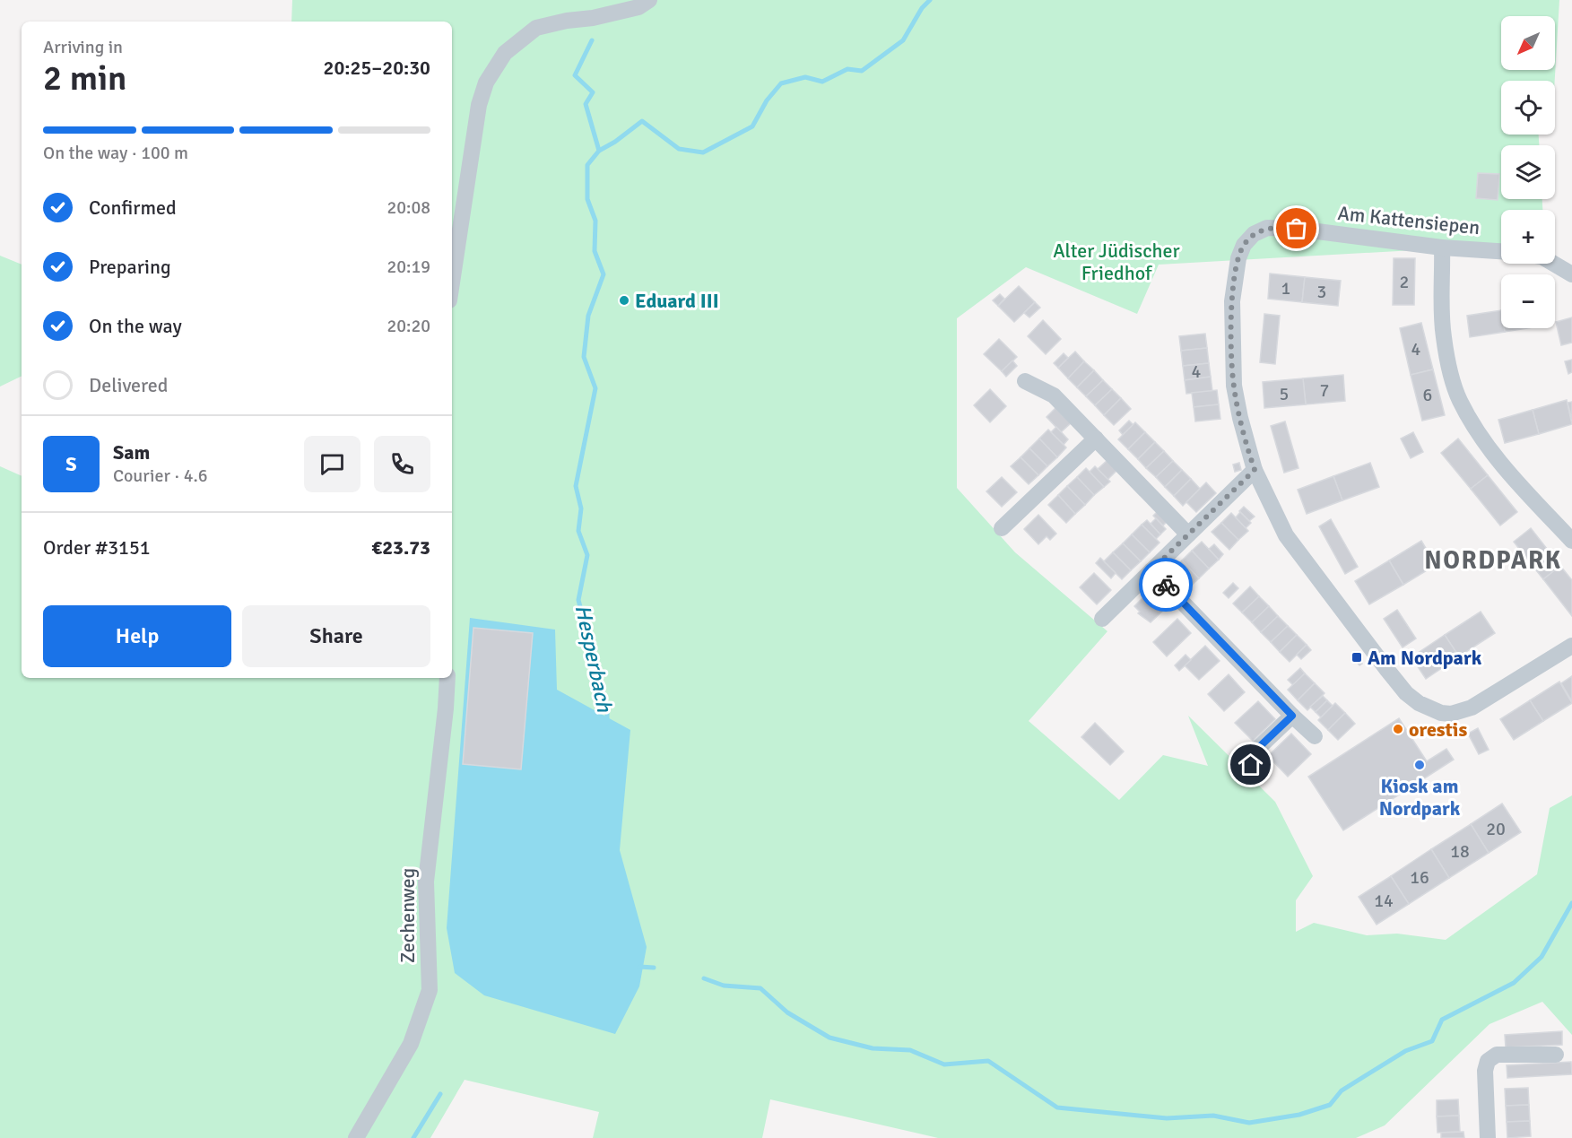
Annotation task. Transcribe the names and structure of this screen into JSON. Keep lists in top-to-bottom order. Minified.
{"streets":{"street":["Am Kattensiepen","Zechenweg"]},"districts":["NORDPARK"],"water":["Hesperbach"],"parks":["Alter Jüdischer Friedhof"],"places":{"other":["Eduard III","orestis","Kiosk am Nordpark"],"transit":["Am Nordpark"]},"house_numbers":["2","1","3","4","4","7","5","6","20","18","16","14"],"north":"bottom left","page":{"map_buttons":["+","−"],"heading":["2 min","Arriving in","20:25–20:30"],"panel":["Sam","Courier · 4.6","Order #3151","€23.73"],"bar":"On the way · 100 m","list":[["Confirmed","20:08"],["Preparing","20:19"],["On the way","20:20"],"Delivered"],"round":"S","buttons":["Help","Share"]}}
